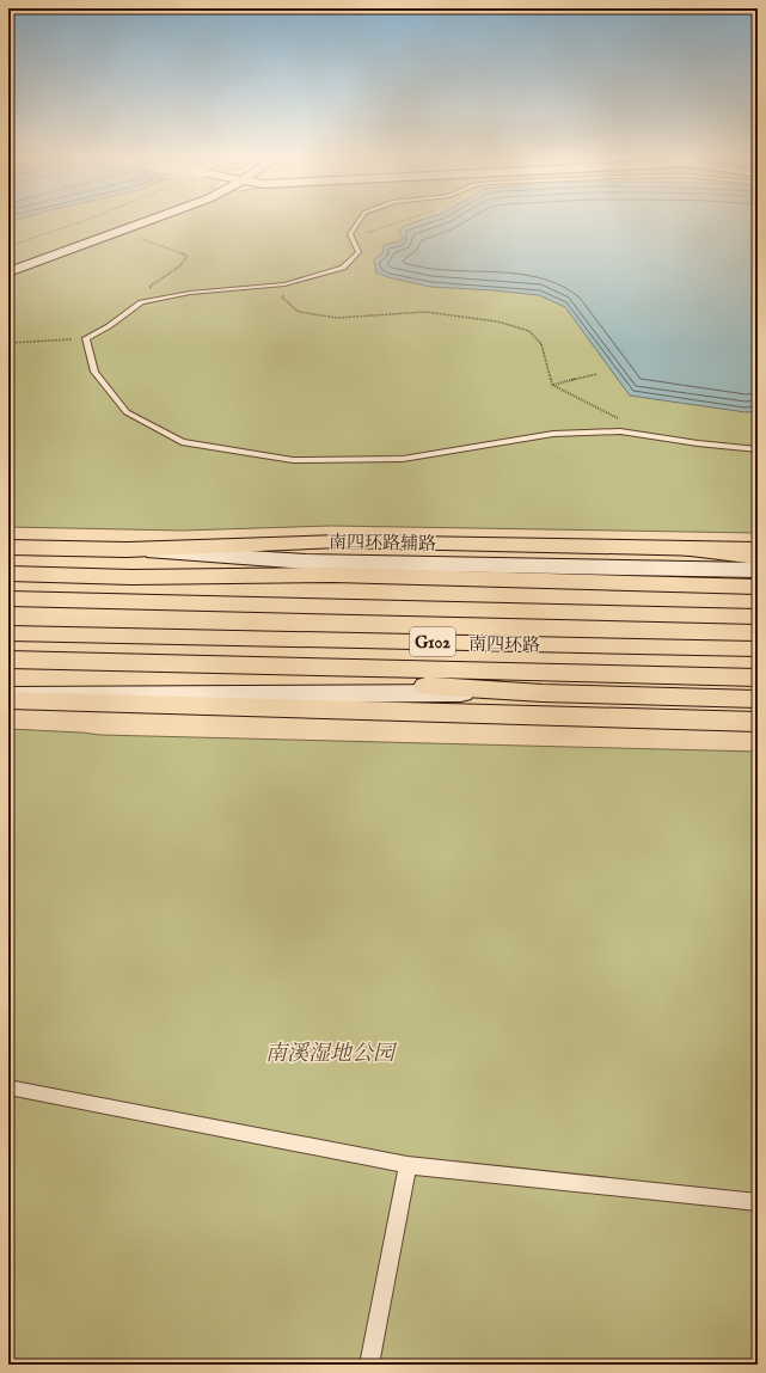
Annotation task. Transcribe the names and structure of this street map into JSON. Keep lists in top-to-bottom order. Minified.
{"streets":{"main road":["南四环路辅路","G102","南四环路"]},"crossings":[["G102","南四环路"]],"parks":["南溪湿地公园"]}
